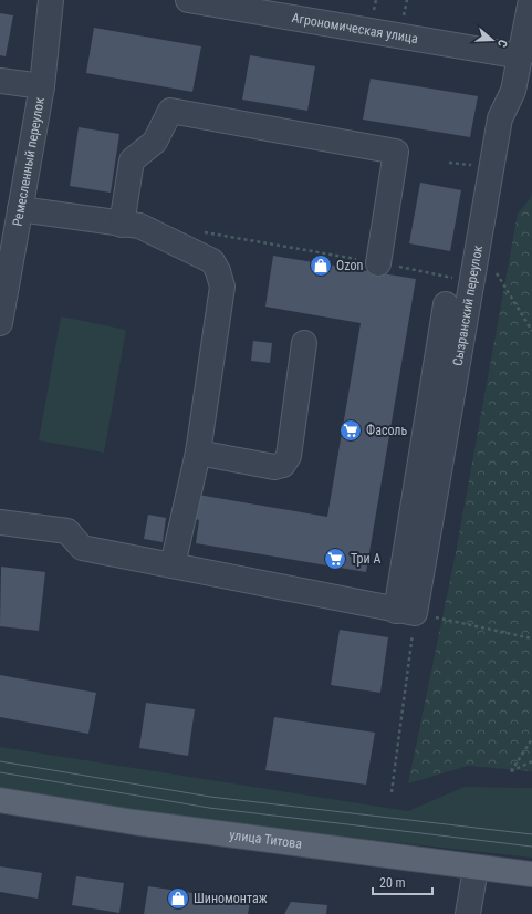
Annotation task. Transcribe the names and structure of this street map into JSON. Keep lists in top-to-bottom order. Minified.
{"streets":{"main road":["улица Титова"],"street":["Агрономическая улица","Ремесленный переулок","Сызранский переулок"]},"crossings":[["Агрономическая улица","Сызранский переулок"]],"places":{"shop":["Ozon","Шиномонтаж"],"supermarket":["Фасоль","Три А"]},"scale_bar":"20 m","north":"right"}
